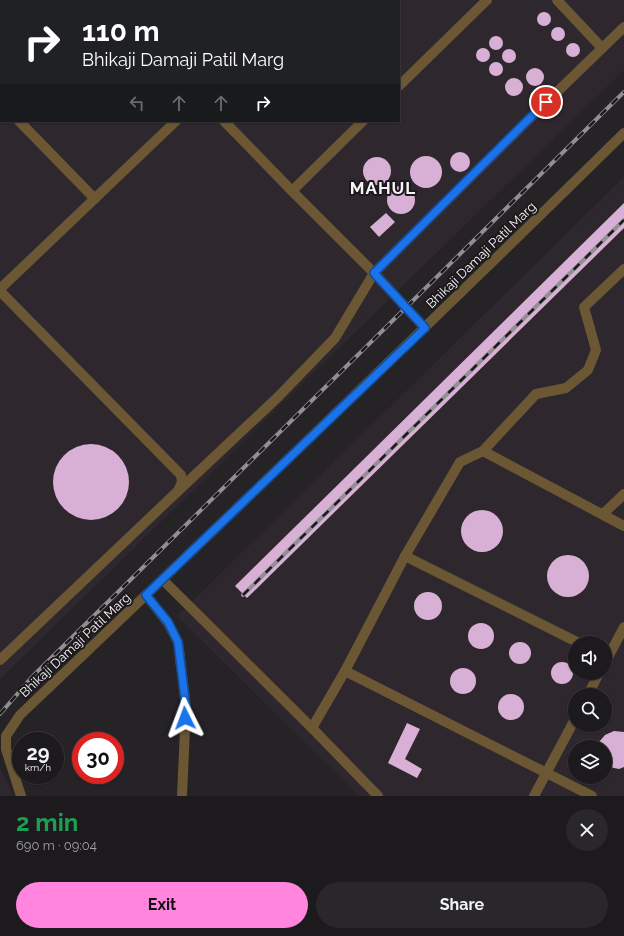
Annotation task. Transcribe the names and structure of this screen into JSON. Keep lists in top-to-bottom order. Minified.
{"streets":{"street":["Bhikaji Damaji Patil Marg"]},"districts":["MAHUL"],"page":{"turn":["110 m","Bhikaji Damaji Patil Marg"],"speed":"29 km/h","limit":"30","heading":["2 min","690 m · 09:04"],"buttons":["Exit","Share"]}}
